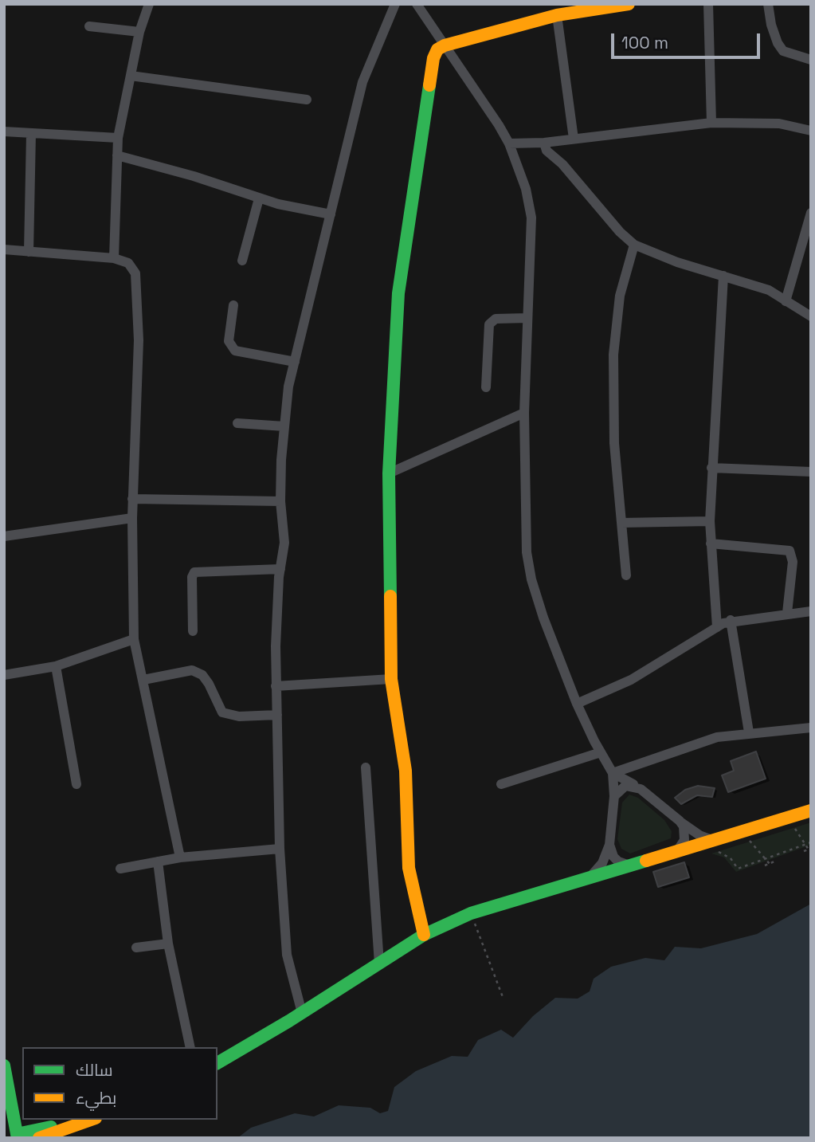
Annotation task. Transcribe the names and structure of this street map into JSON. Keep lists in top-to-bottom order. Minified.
{"legend":["سالك","بطيء"],"scale_bar":"100 m"}
